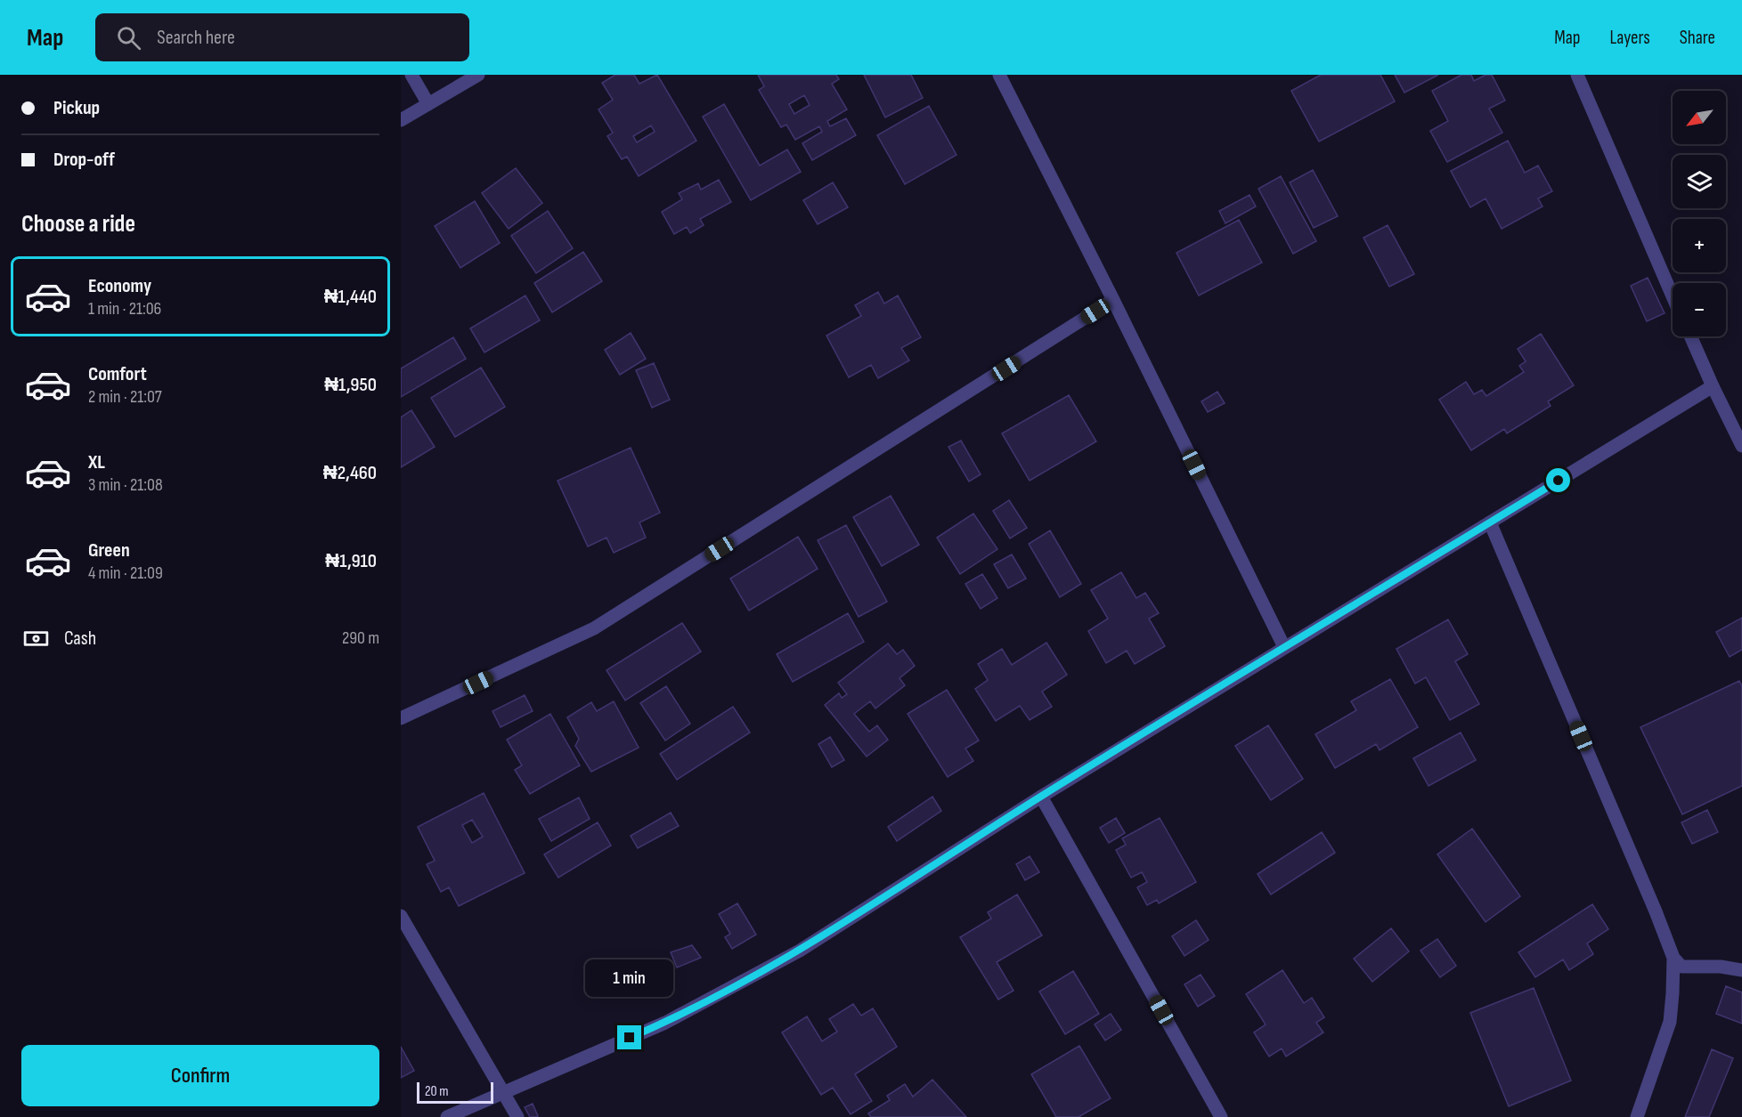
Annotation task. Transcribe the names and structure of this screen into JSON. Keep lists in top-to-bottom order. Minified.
{"scale_bar":"20 m","north":"bottom left","page":{"header":"Map","search":"Search here","nav":["Map","Layers","Share"],"banner":["Pickup","Drop-off"],"map_buttons":["+","−"],"heading":"Choose a ride","list":[{"name":"Economy","note":"1 min · 21:06","value":"₦1,440"},{"name":"Comfort","note":"2 min · 21:07","value":"₦1,950"},{"name":"XL","note":"3 min · 21:08","value":"₦2,460"},{"name":"Green","note":"4 min · 21:09","value":"₦1,910"}],"pay":["Cash","290 m"],"bubble":"1 min","buttons":"Confirm","scale":"20 m"}}
